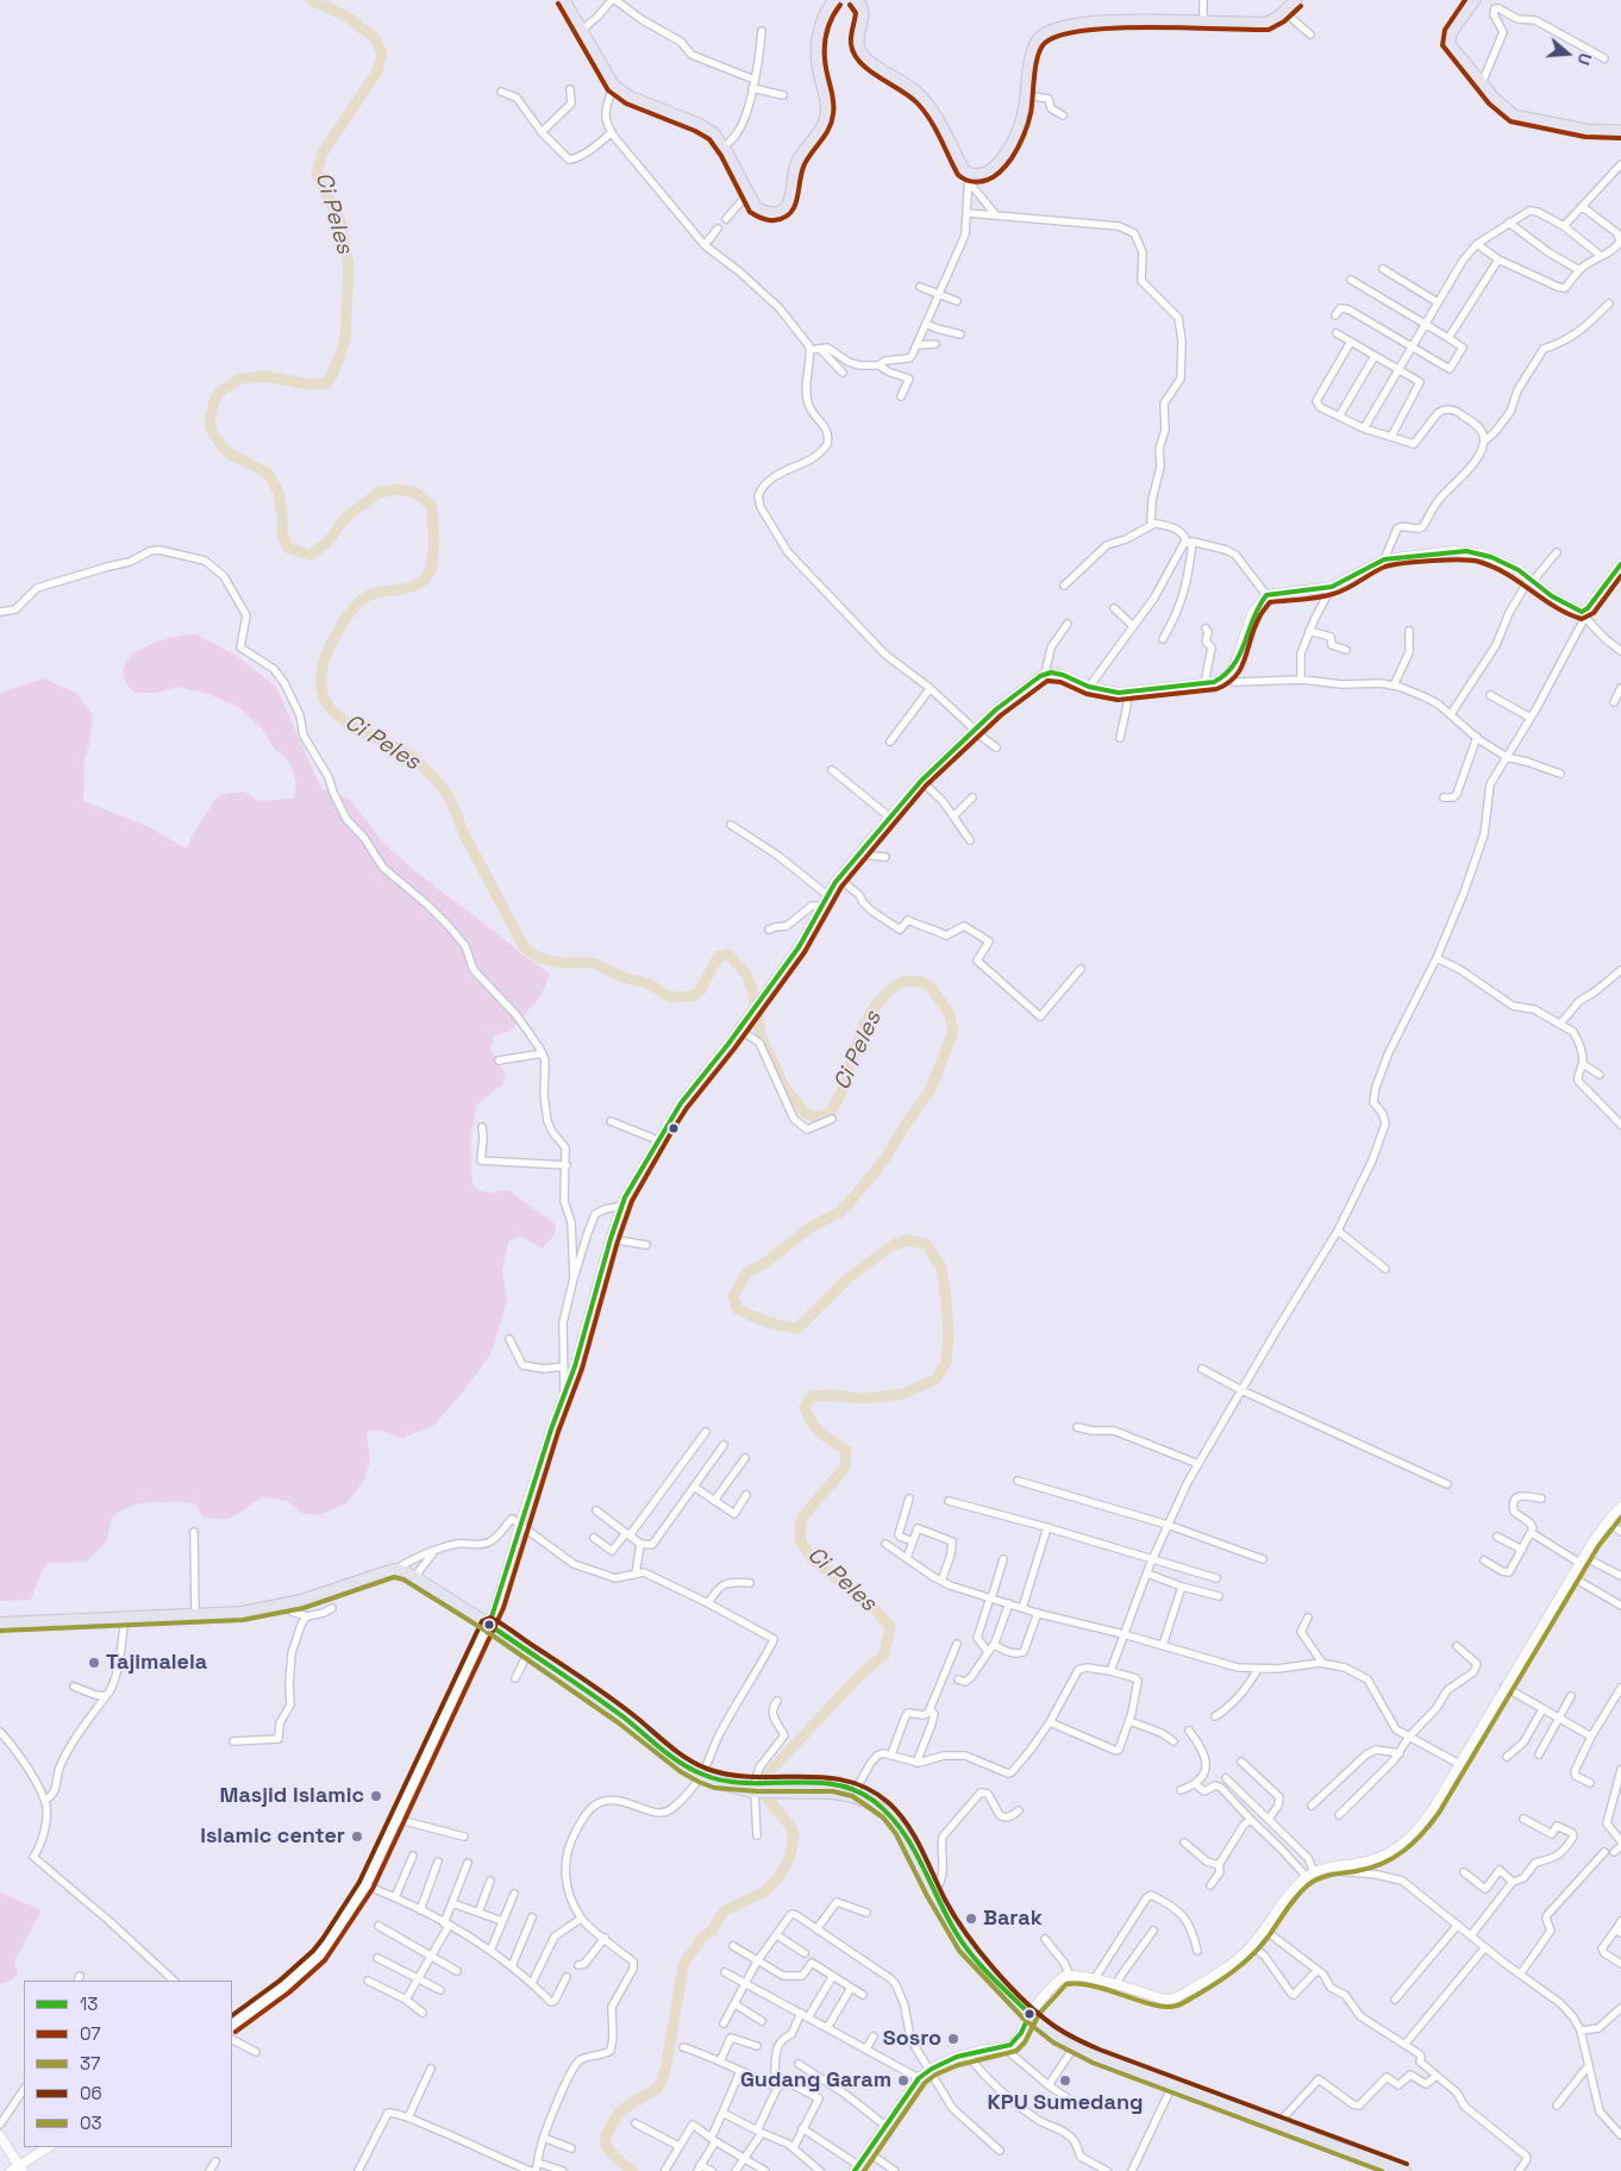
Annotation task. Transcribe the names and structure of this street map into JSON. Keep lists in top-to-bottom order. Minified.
{"water":["Ci Peles"],"places":["Tajimalela","Masjid Islamic","Islamic center","Barak","Sosro","Gudang Garam","KPU Sumedang"],"lines":["transit line 07","transit line 13","transit line 37","transit line 03","transit line 06"],"legend":["13","07","37","06","03"],"north":"right"}
